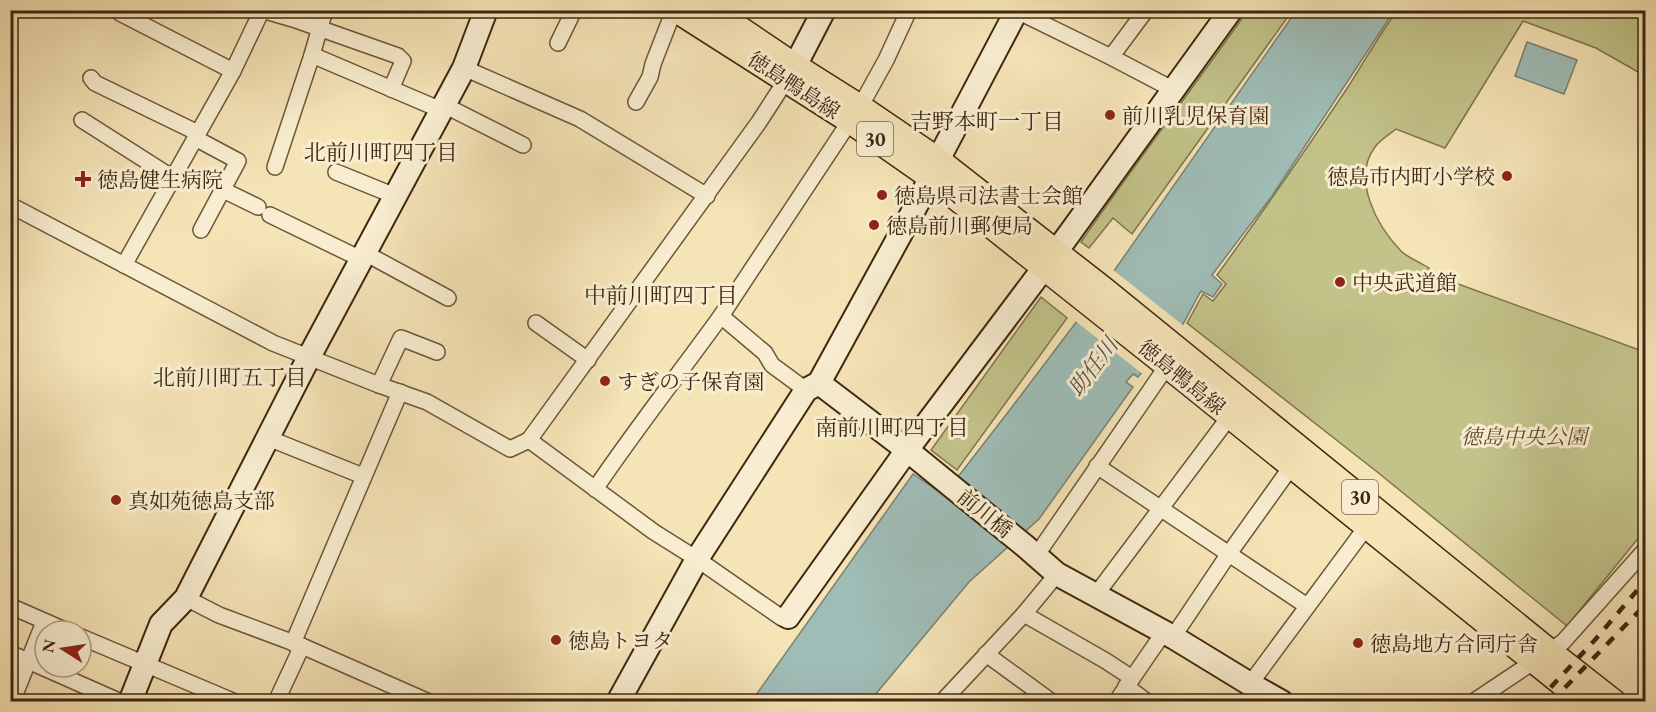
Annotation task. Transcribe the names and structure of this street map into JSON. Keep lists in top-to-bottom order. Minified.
{"streets":{"main road":["徳島鴨島線","30"],"street":["前川橋"]},"districts":["吉野本町一丁目","北前川町四丁目","中前川町四丁目","北前川町五丁目","南前川町四丁目"],"water":["助任川"],"parks":["徳島中央公園"],"places":{"other":["前川乳児保育園","徳島市内町小学校","徳島県司法書士会館","徳島前川郵便局","中央武道館","すぎの子保育園","真如苑徳島支部","徳島トヨタ","徳島地方合同庁舎"],"health":["徳島健生病院"]},"north":"left"}
